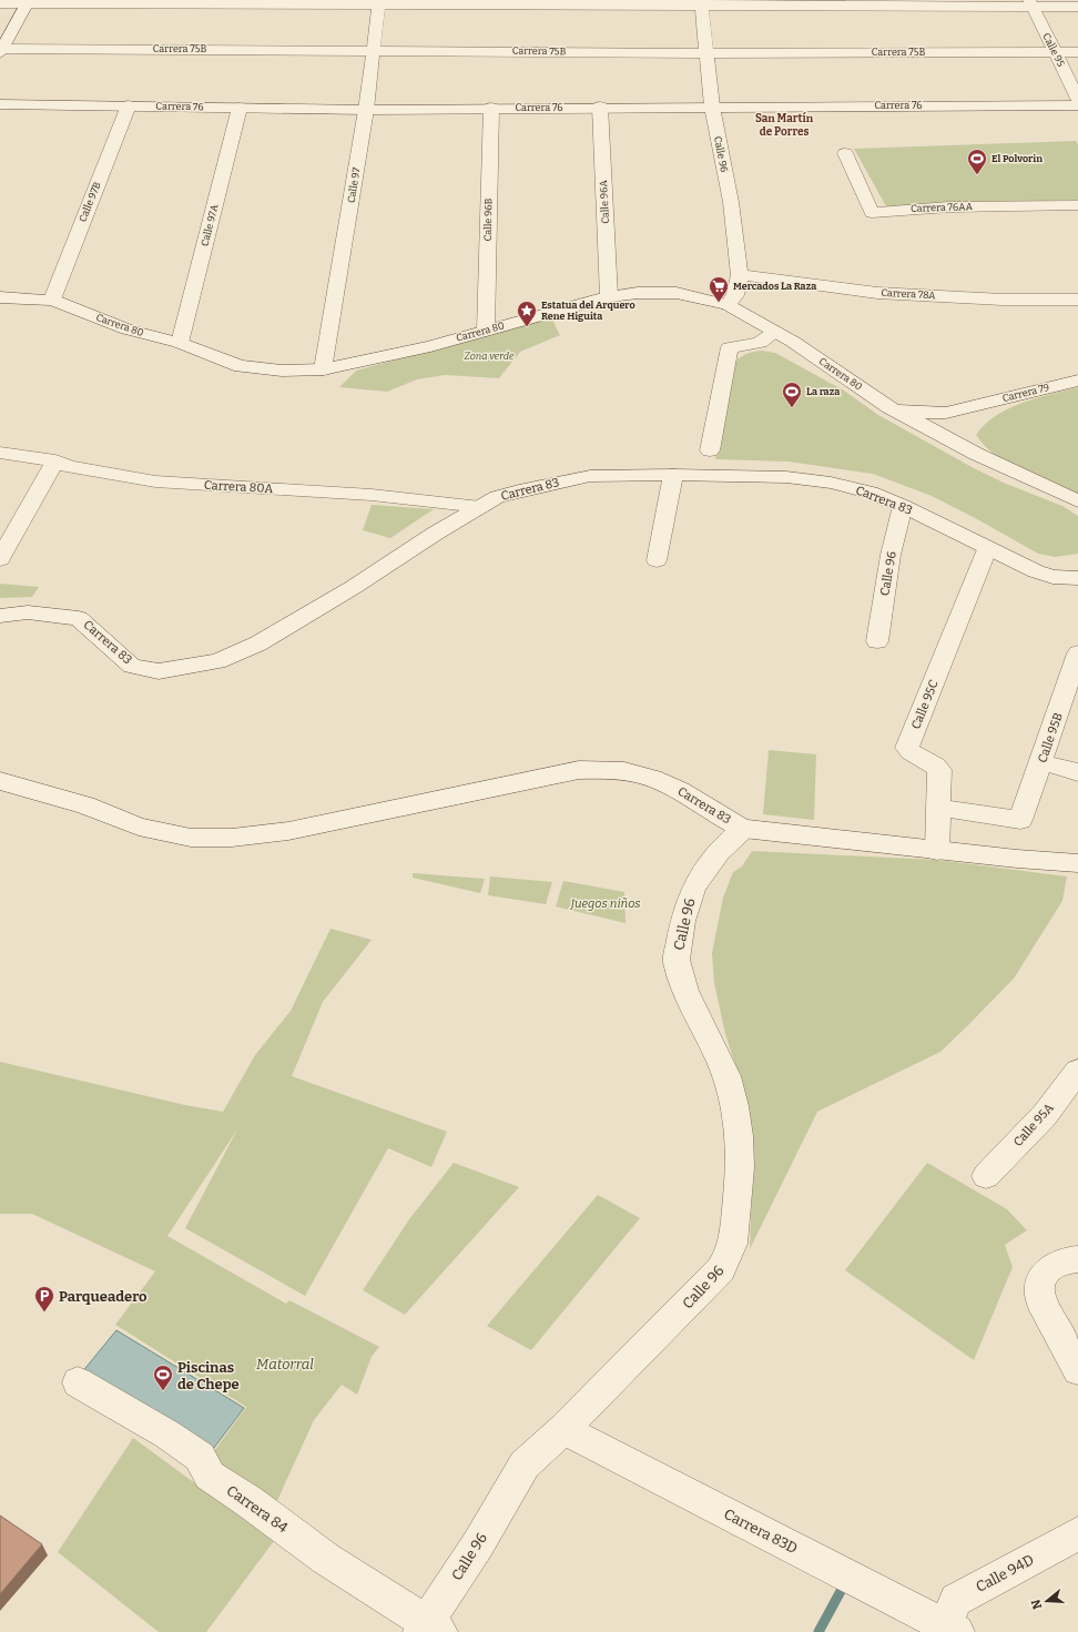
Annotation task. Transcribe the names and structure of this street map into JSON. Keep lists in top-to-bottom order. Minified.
{"streets":{"street":["Carrera 75B","Calle 95","Carrera 76","Calle 96","Calle 97","Calle 97B","Calle 96A","Carrera 76AA","Calle 96B","Calle 97A","Carrera 78A","Carrera 80","Carrera 79","Carrera 80A","Carrera 83","Calle 95C","Calle 95B","Calle 95A","Carrera 84","Carrera 83D","Calle 94D"]},"crossings":[["Carrera 75B","Calle 95"],["Carrera 75B","Calle 96"],["Carrera 75B","Calle 97"],["Carrera 76","Calle 96"],["Carrera 76","Calle 97"],["Carrera 76","Calle 97B"],["Carrera 76","Calle 96A"],["Carrera 76","Calle 96B"],["Carrera 76","Calle 97A"],["Calle 96","Carrera 78A"],["Calle 96","Carrera 80"],["Calle 96","Carrera 83"],["Calle 96","Carrera 84"],["Calle 96","Carrera 83D"],["Calle 97","Carrera 80"],["Calle 97B","Carrera 80"],["Calle 96A","Carrera 80"],["Calle 96B","Carrera 80"],["Calle 97A","Carrera 80"],["Carrera 80","Carrera 79"],["Carrera 80A","Carrera 83"],["Carrera 83","Calle 95C"],["Calle 95C","Calle 95B"],["Carrera 83D","Calle 94D"]],"districts":["San Martín de Porres"],"parks":["Zona verde","Juegos niños","Matorral"],"places":{"sports":["El Polvorin","La raza","Piscinas de Chepe"],"supermarket":["Mercados La Raza"],"place":["Estatua del Arquero Rene Higuita"],"parking":["Parqueadero"]},"north":"left"}
